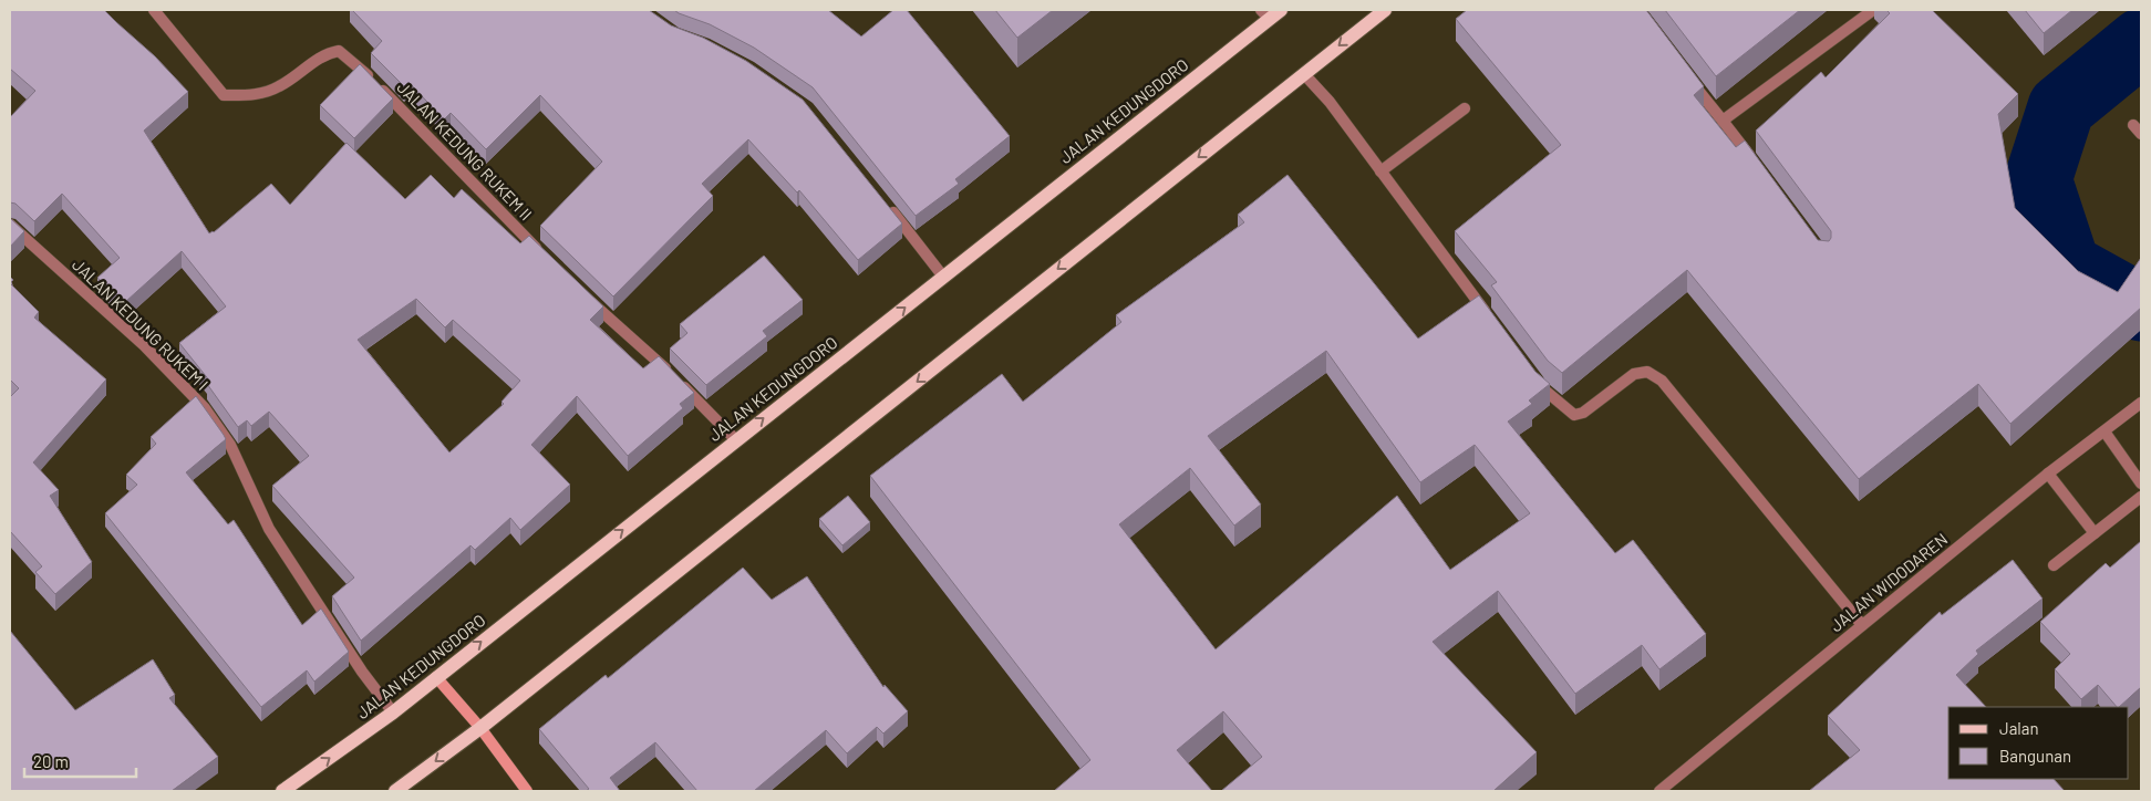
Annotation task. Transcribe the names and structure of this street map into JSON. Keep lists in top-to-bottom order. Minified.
{"streets":{"main road":["JALAN KEDUNGDORO"],"street":["JALAN KEDUNG RUKEM II","JALAN KEDUNG RUKEM I","JALAN WIDODAREN"]},"crossings":[["JALAN KEDUNGDORO","JALAN KEDUNG RUKEM I"]],"legend":["Jalan","Bangunan"],"scale_bar":"20 m"}
